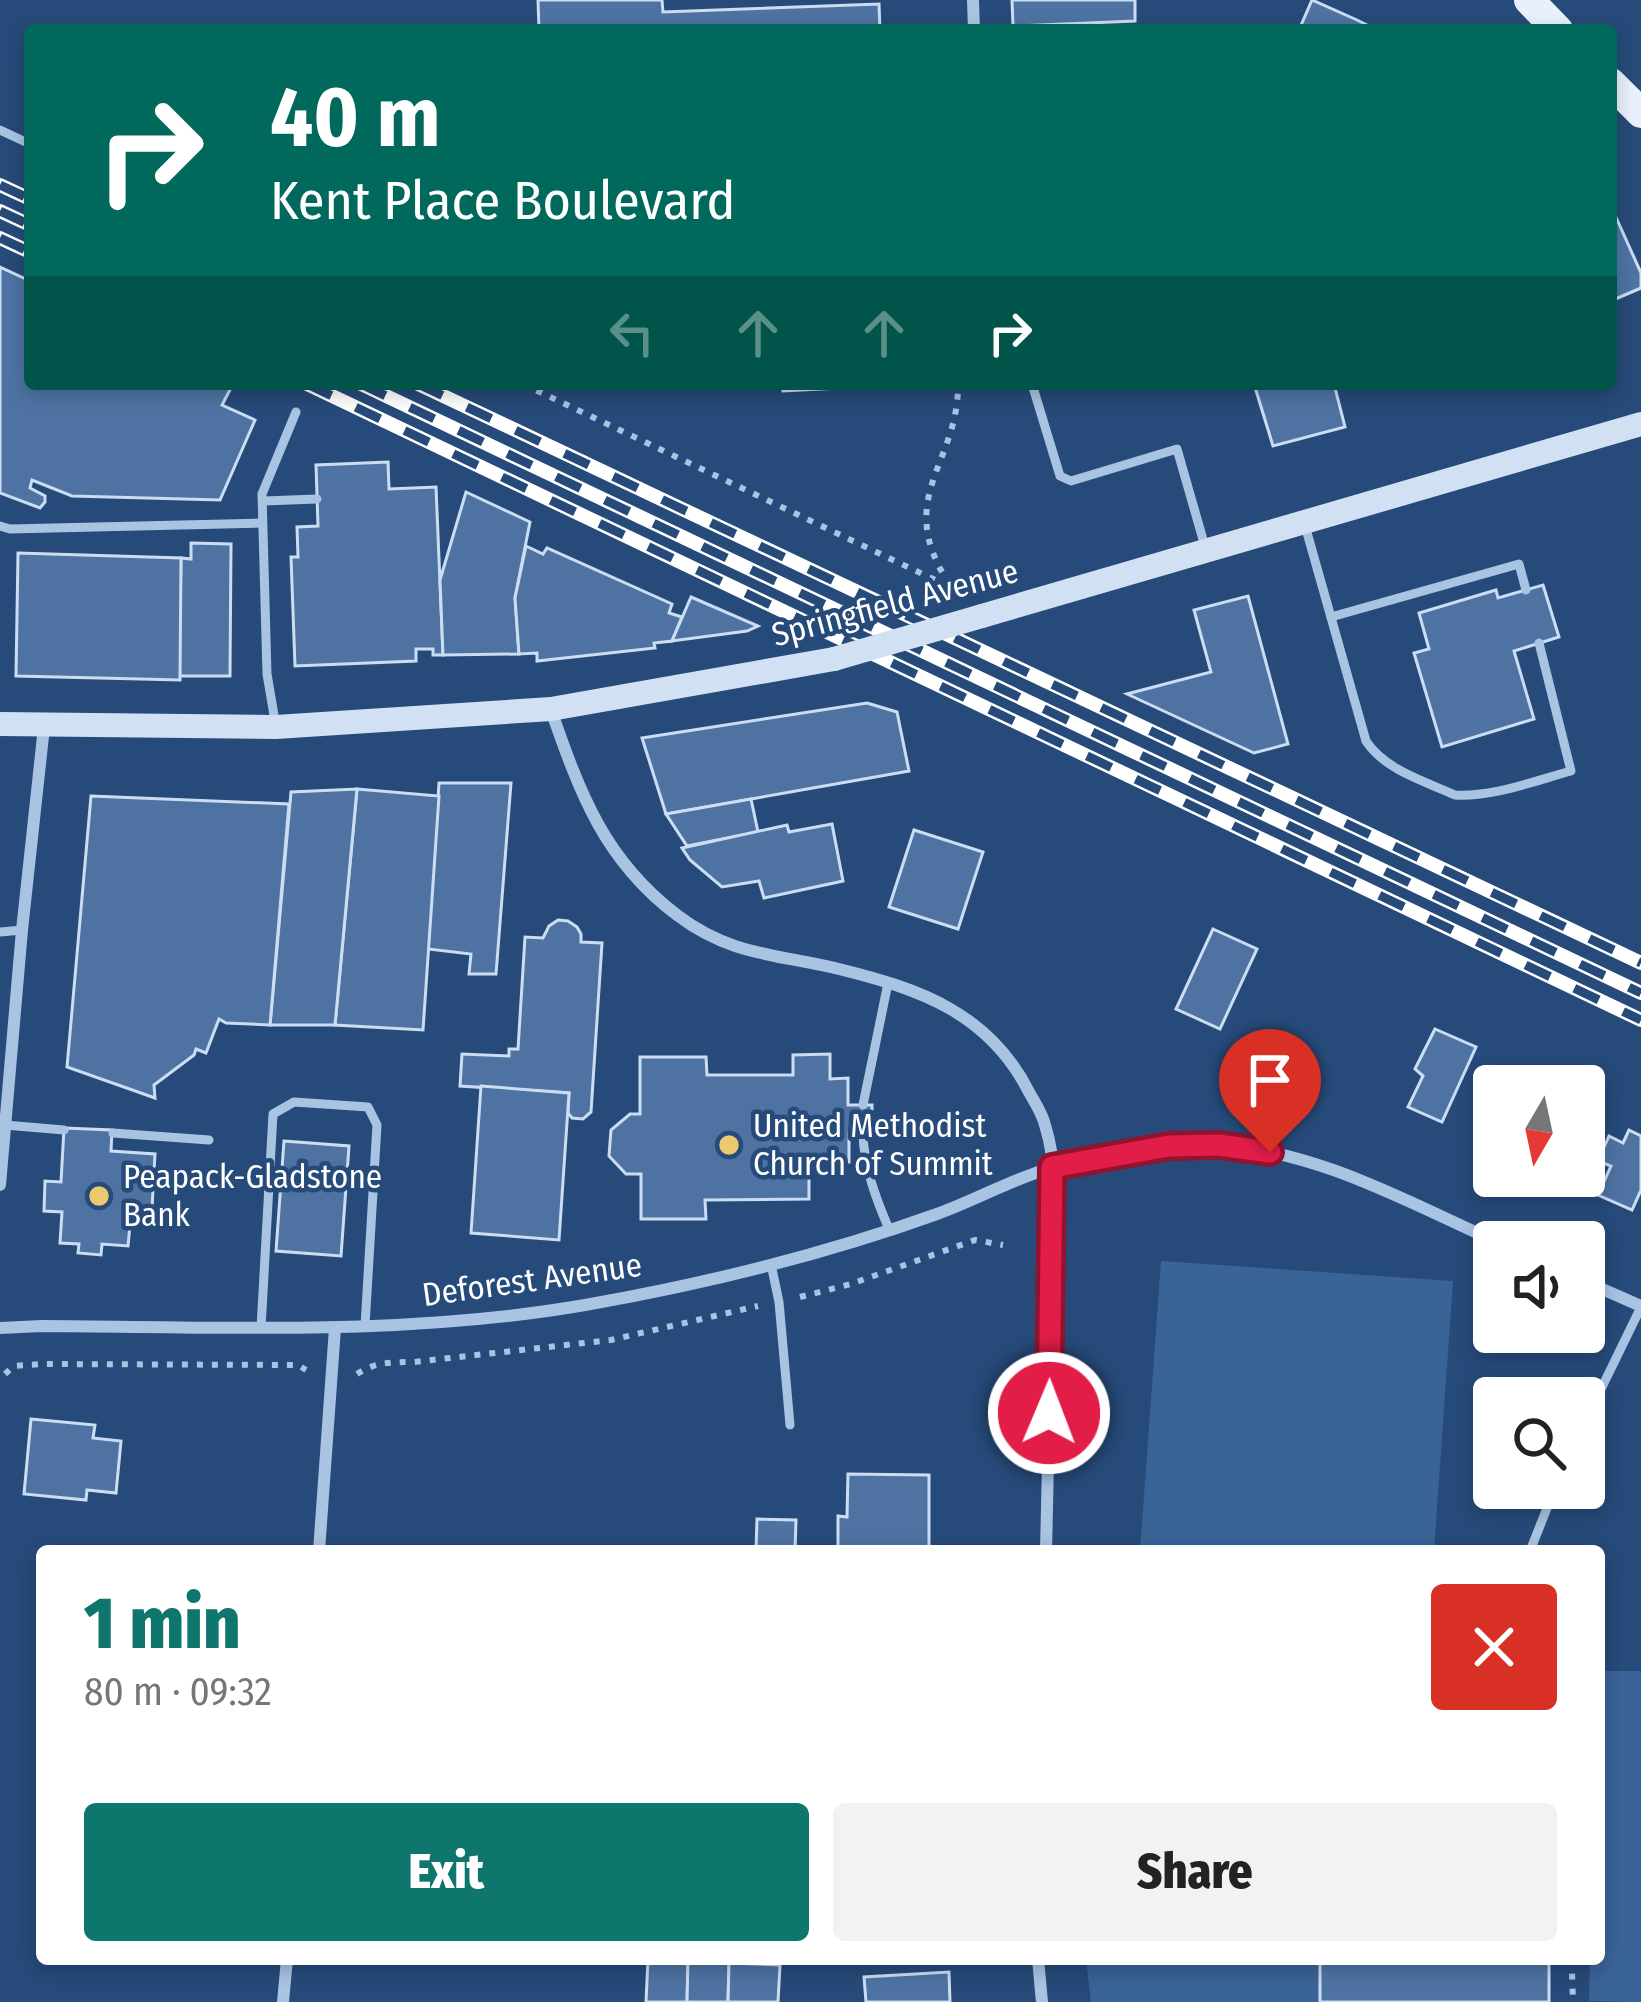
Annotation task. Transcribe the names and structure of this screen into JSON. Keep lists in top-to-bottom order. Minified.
{"streets":{"main road":["Springfield Avenue"],"street":["Deforest Avenue"]},"places":["United Methodist Church of Summit","Peapack-Gladstone Bank"],"north":"bottom","page":{"turn":["40 m","Kent Place Boulevard"],"heading":["1 min","80 m · 09:32"],"buttons":["Exit","Share"]}}
